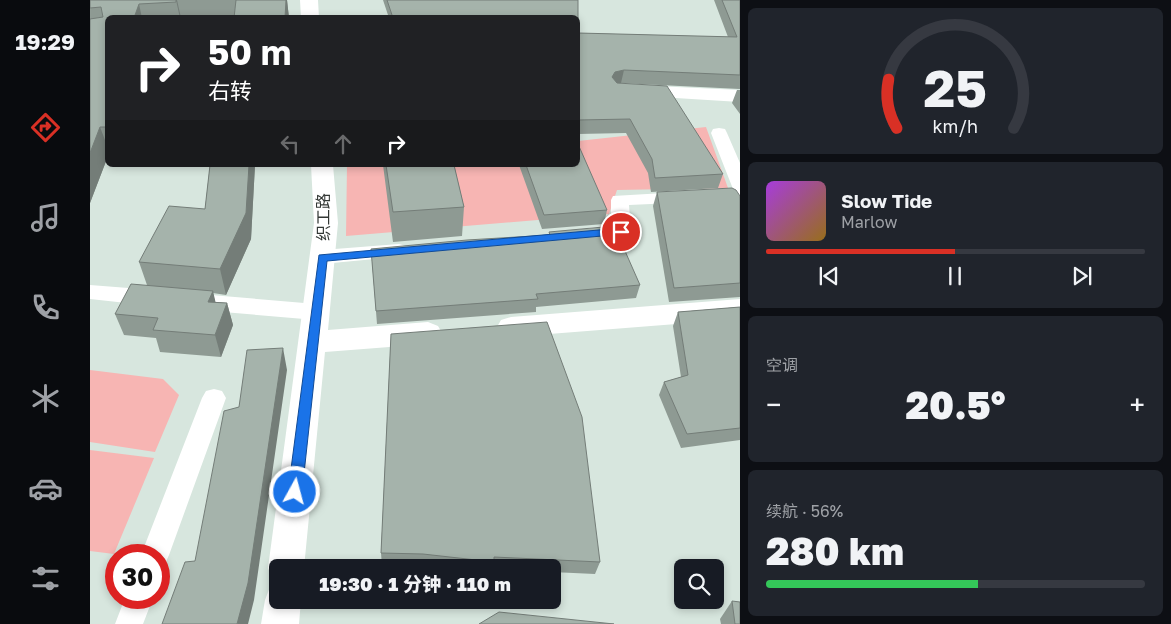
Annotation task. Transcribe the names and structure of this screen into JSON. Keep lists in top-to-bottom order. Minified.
{"streets":{"street":["织工路"]},"page":{"tabs":"19:29","turn":["50 m","右转"],"song":["Slow Tide","Marlow"],"tile":["空调",["续航 · 56%","280 km"]],"heat":["−","20.5°","+"],"limit":"30","trip":"19:30 · 1 分钟 · 110 m","gauge":["25","km/h"]}}
